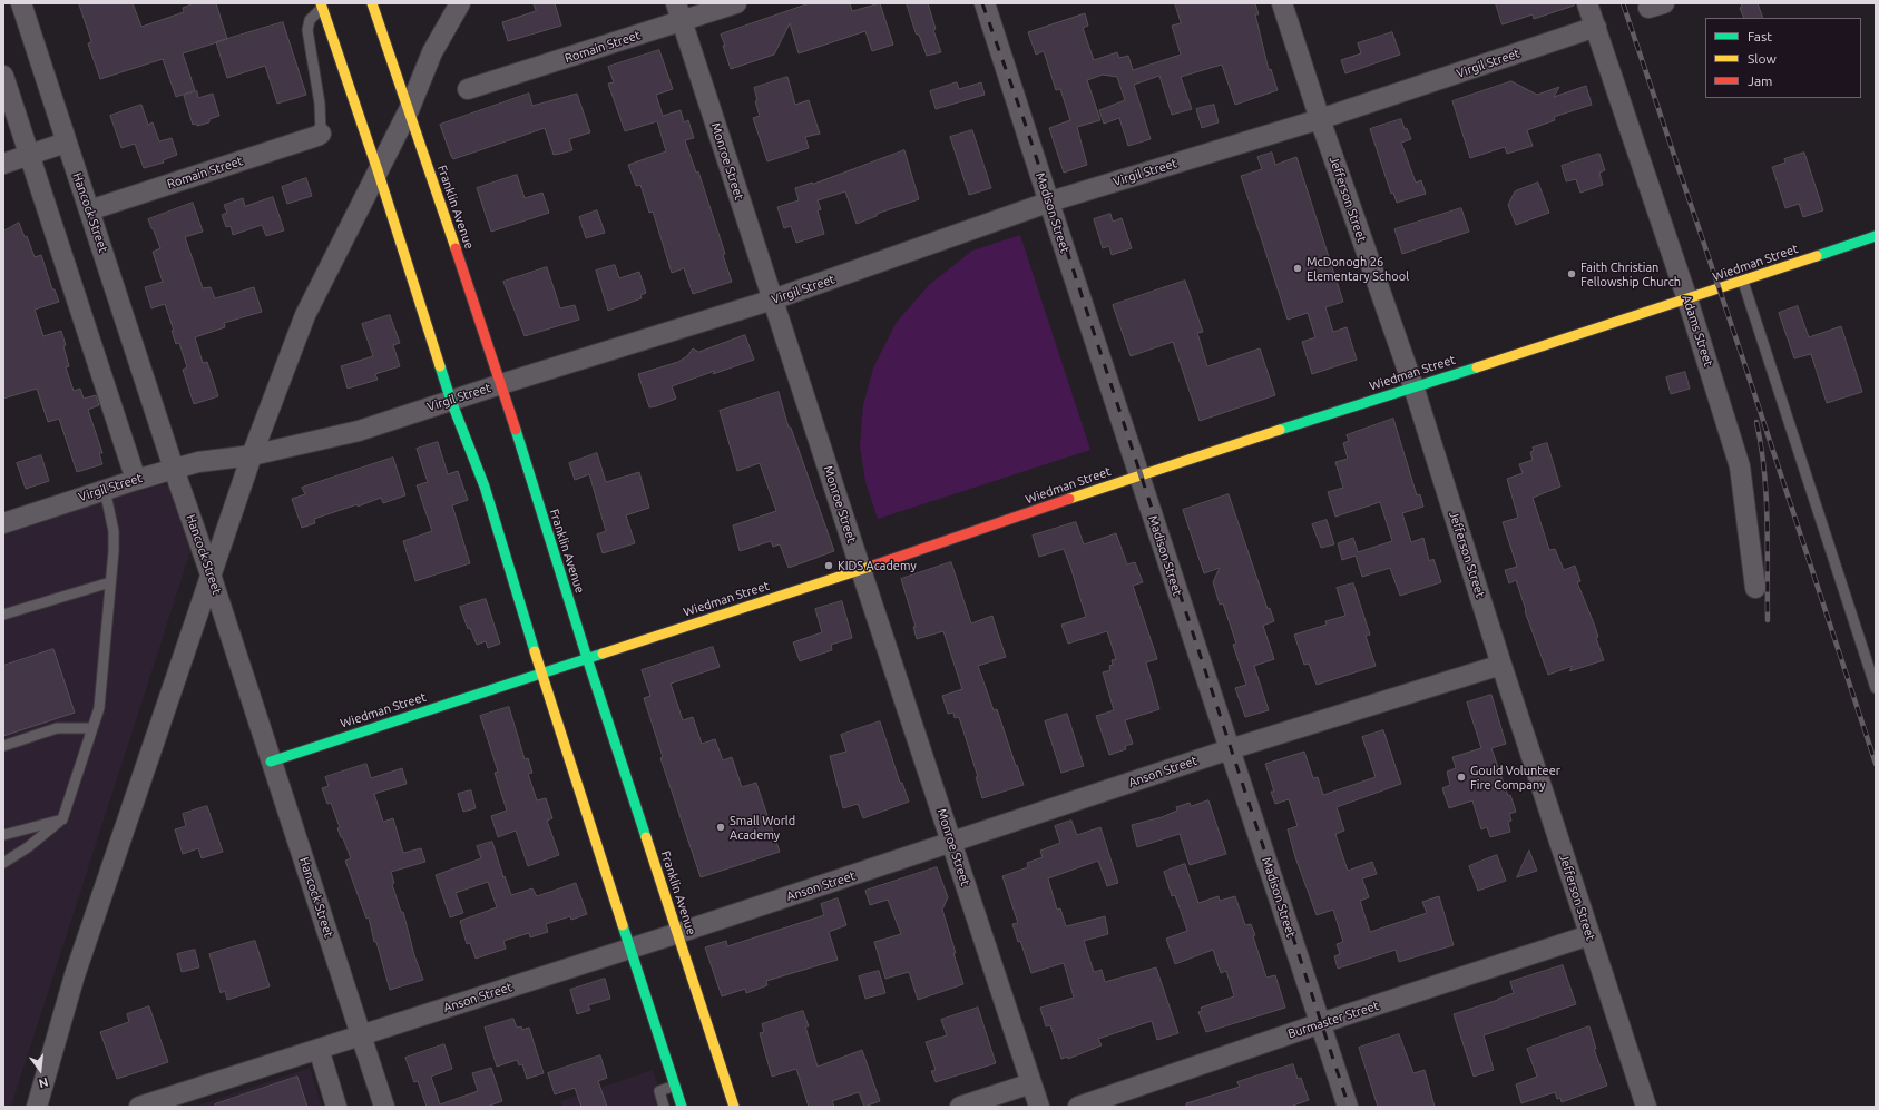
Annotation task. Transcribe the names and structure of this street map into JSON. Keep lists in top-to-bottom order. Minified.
{"streets":{"main road":["Franklin Avenue","Wiedman Street"],"street":["Romain Street","Virgil Street","Monroe Street","Jefferson Street","Hancock Street","Madison Street","Adams Street","Anson Street","Burmaster Street"]},"crossings":[["Romain Street","Monroe Street"],["Romain Street","Hancock Street"],["Virgil Street","Monroe Street"],["Virgil Street","Jefferson Street"],["Virgil Street","Franklin Avenue"],["Virgil Street","Hancock Street"],["Virgil Street","Madison Street"],["Virgil Street","Adams Street"],["Monroe Street","Wiedman Street"],["Monroe Street","Anson Street"],["Jefferson Street","Wiedman Street"],["Jefferson Street","Anson Street"],["Jefferson Street","Burmaster Street"],["Franklin Avenue","Wiedman Street"],["Franklin Avenue","Anson Street"],["Hancock Street","Wiedman Street"],["Hancock Street","Anson Street"],["Madison Street","Wiedman Street"],["Madison Street","Anson Street"],["Madison Street","Burmaster Street"],["Wiedman Street","Adams Street"]],"places":["McDonogh 26 Elementary School","Faith Christian Fellowship Church","KIDS Academy","Gould Volunteer Fire Company","Small World Academy"],"legend":["Fast","Slow","Jam"],"north":"bottom"}
